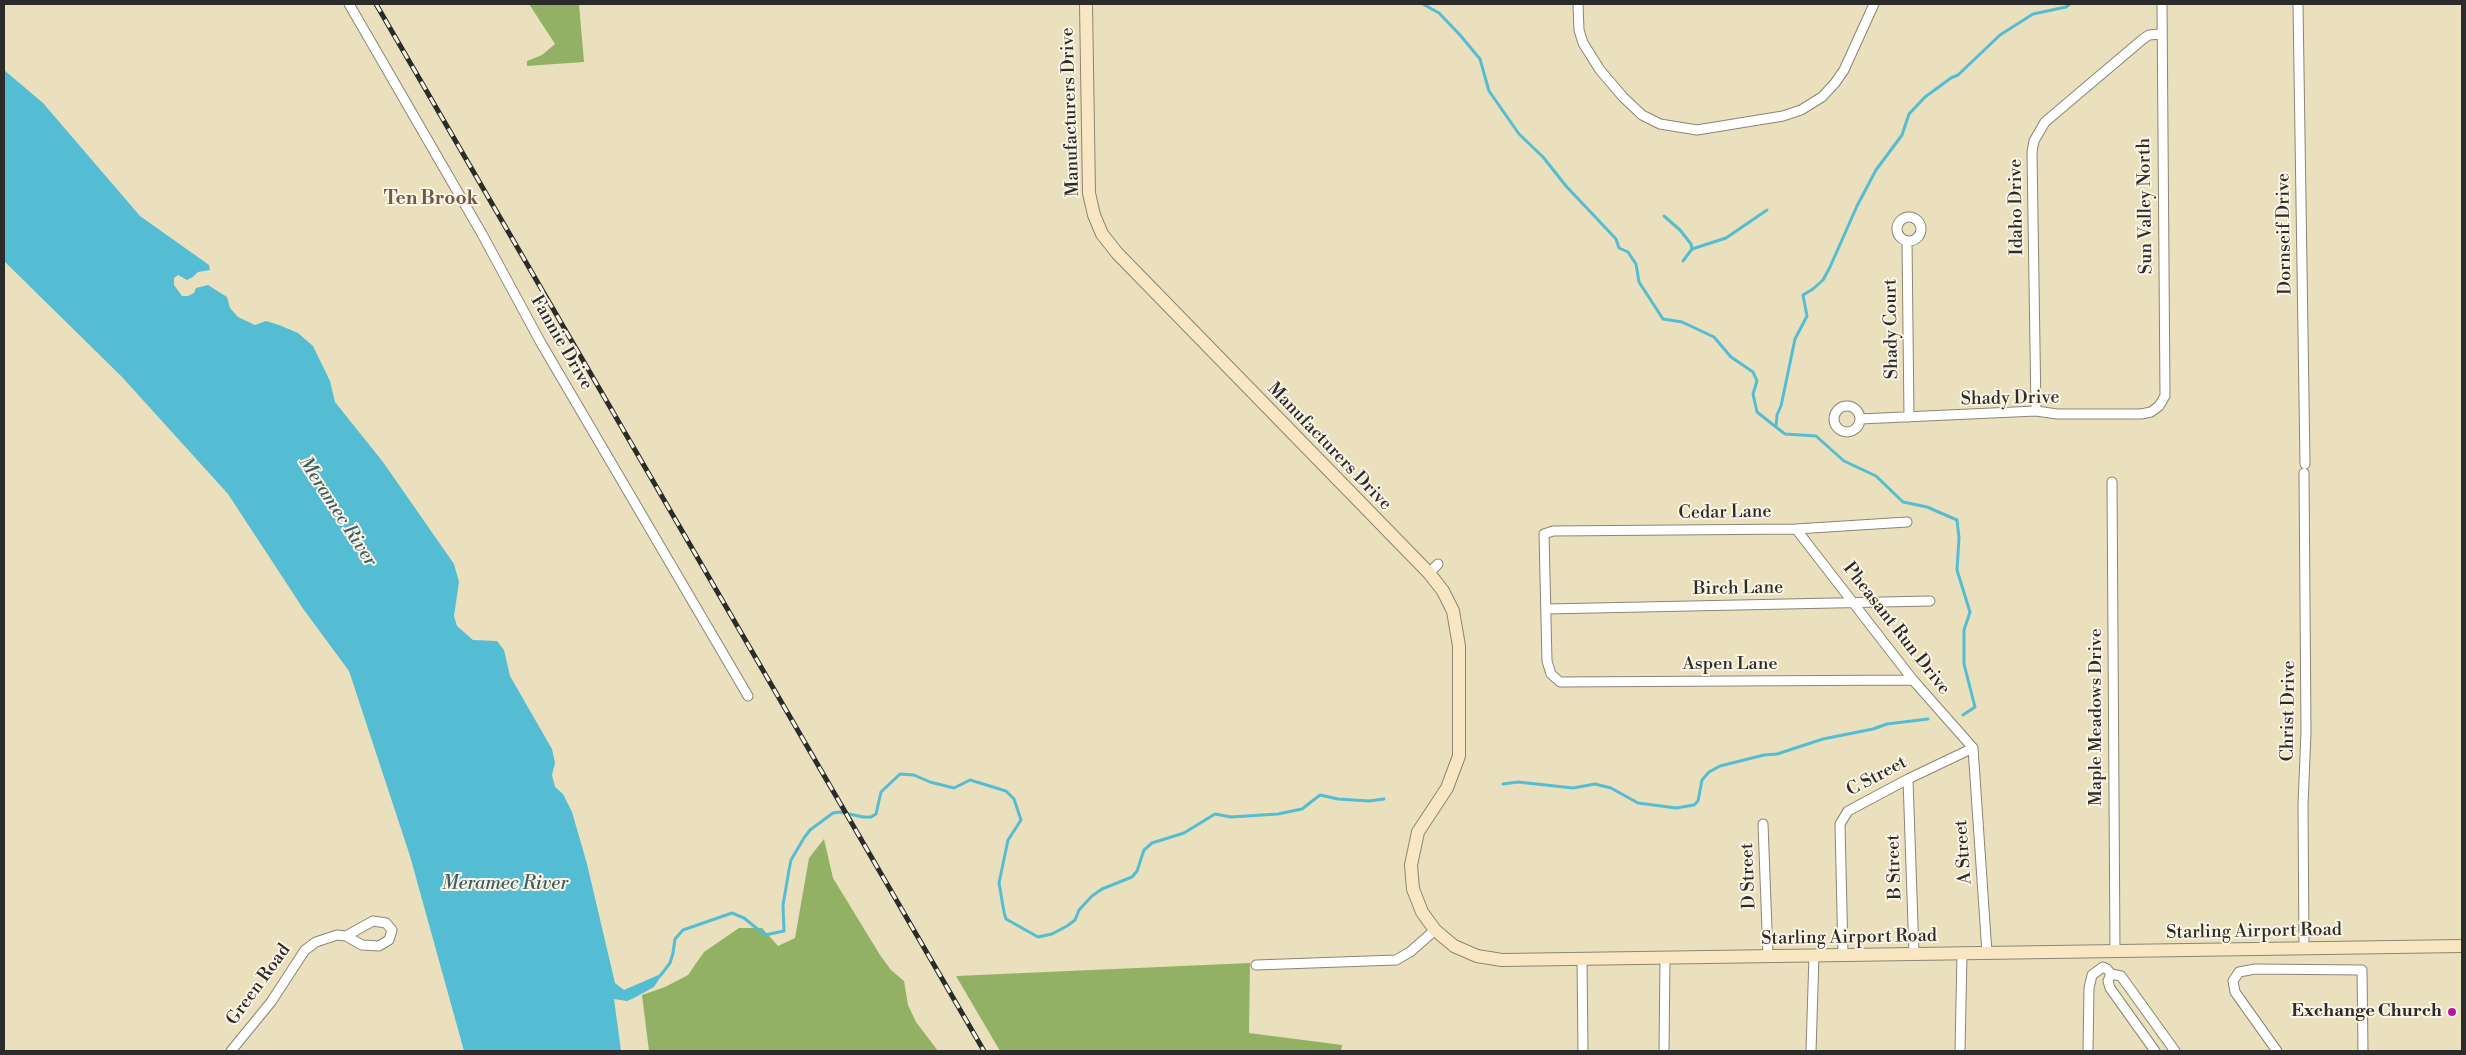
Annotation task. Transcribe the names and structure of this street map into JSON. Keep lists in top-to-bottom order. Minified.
{"streets":{"street":["Manufacturers Drive","Sun Valley North","Idaho Drive","Dornseif Drive","Shady Court","Fannie Drive","Shady Drive","Cedar Lane","Birch Lane","Pheasant Run Drive","Aspen Lane","Christ Drive","Maple Meadows Drive","C Street","A Street","B Street","D Street","Starling Airport Road","Green Road"]},"crossings":[["Manufacturers Drive","Starling Airport Road"],["Sun Valley North","Idaho Drive"],["Sun Valley North","Shady Drive"],["Idaho Drive","Shady Drive"],["Dornseif Drive","Christ Drive"],["Shady Court","Shady Drive"],["Cedar Lane","Birch Lane"],["Cedar Lane","Pheasant Run Drive"],["Cedar Lane","Aspen Lane"],["Birch Lane","Pheasant Run Drive"],["Birch Lane","Aspen Lane"],["Pheasant Run Drive","Aspen Lane"],["Pheasant Run Drive","C Street"],["Pheasant Run Drive","A Street"],["Christ Drive","Starling Airport Road"],["Maple Meadows Drive","Starling Airport Road"],["C Street","A Street"],["C Street","B Street"],["C Street","Starling Airport Road"],["A Street","Starling Airport Road"],["B Street","Starling Airport Road"],["D Street","Starling Airport Road"]],"districts":["Ten Brook"],"water":["Meramec River"],"places":["Exchange Church"]}
